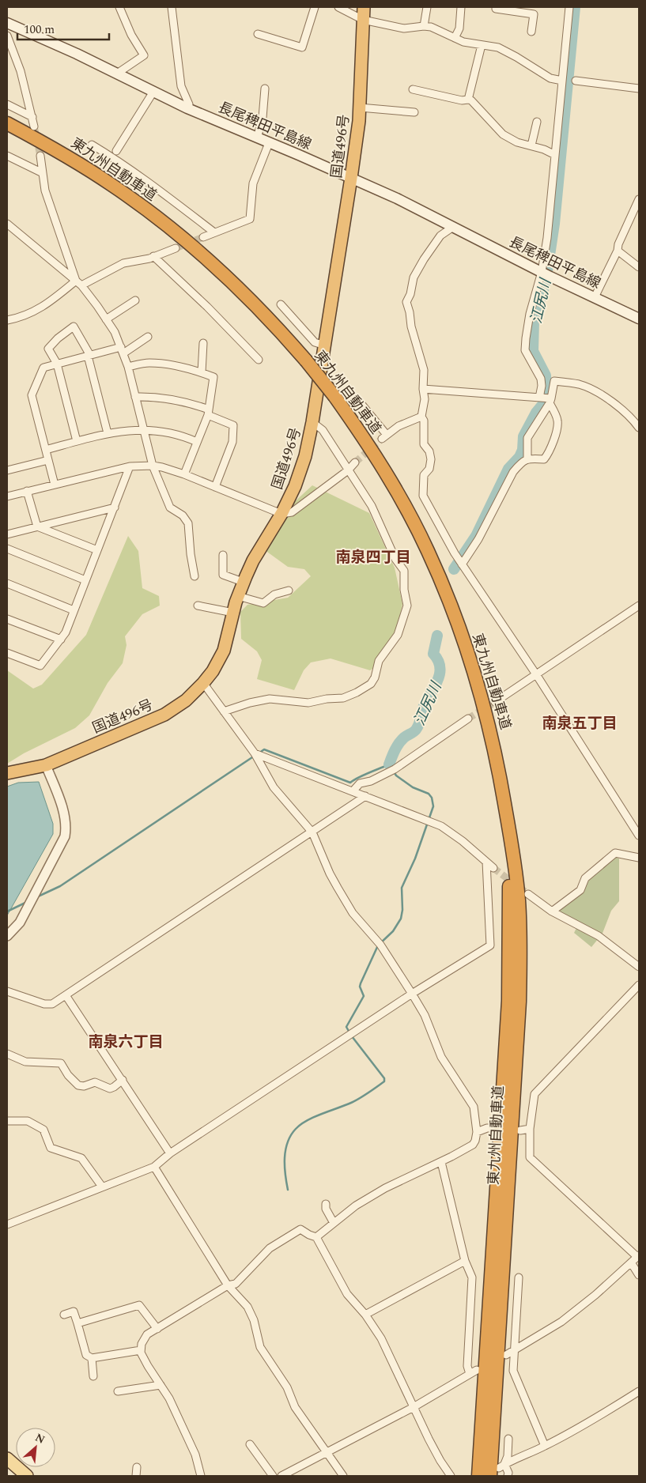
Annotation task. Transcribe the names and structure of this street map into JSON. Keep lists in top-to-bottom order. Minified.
{"streets":{"highway":["国道496号","東九州自動車道"],"main road":["長尾稗田平島線"]},"crossings":[["長尾稗田平島線","国道496号"]],"districts":["南泉四丁目","南泉五丁目","南泉六丁目"],"water":["江尻川"],"scale_bar":"100 m","north":"top right"}
